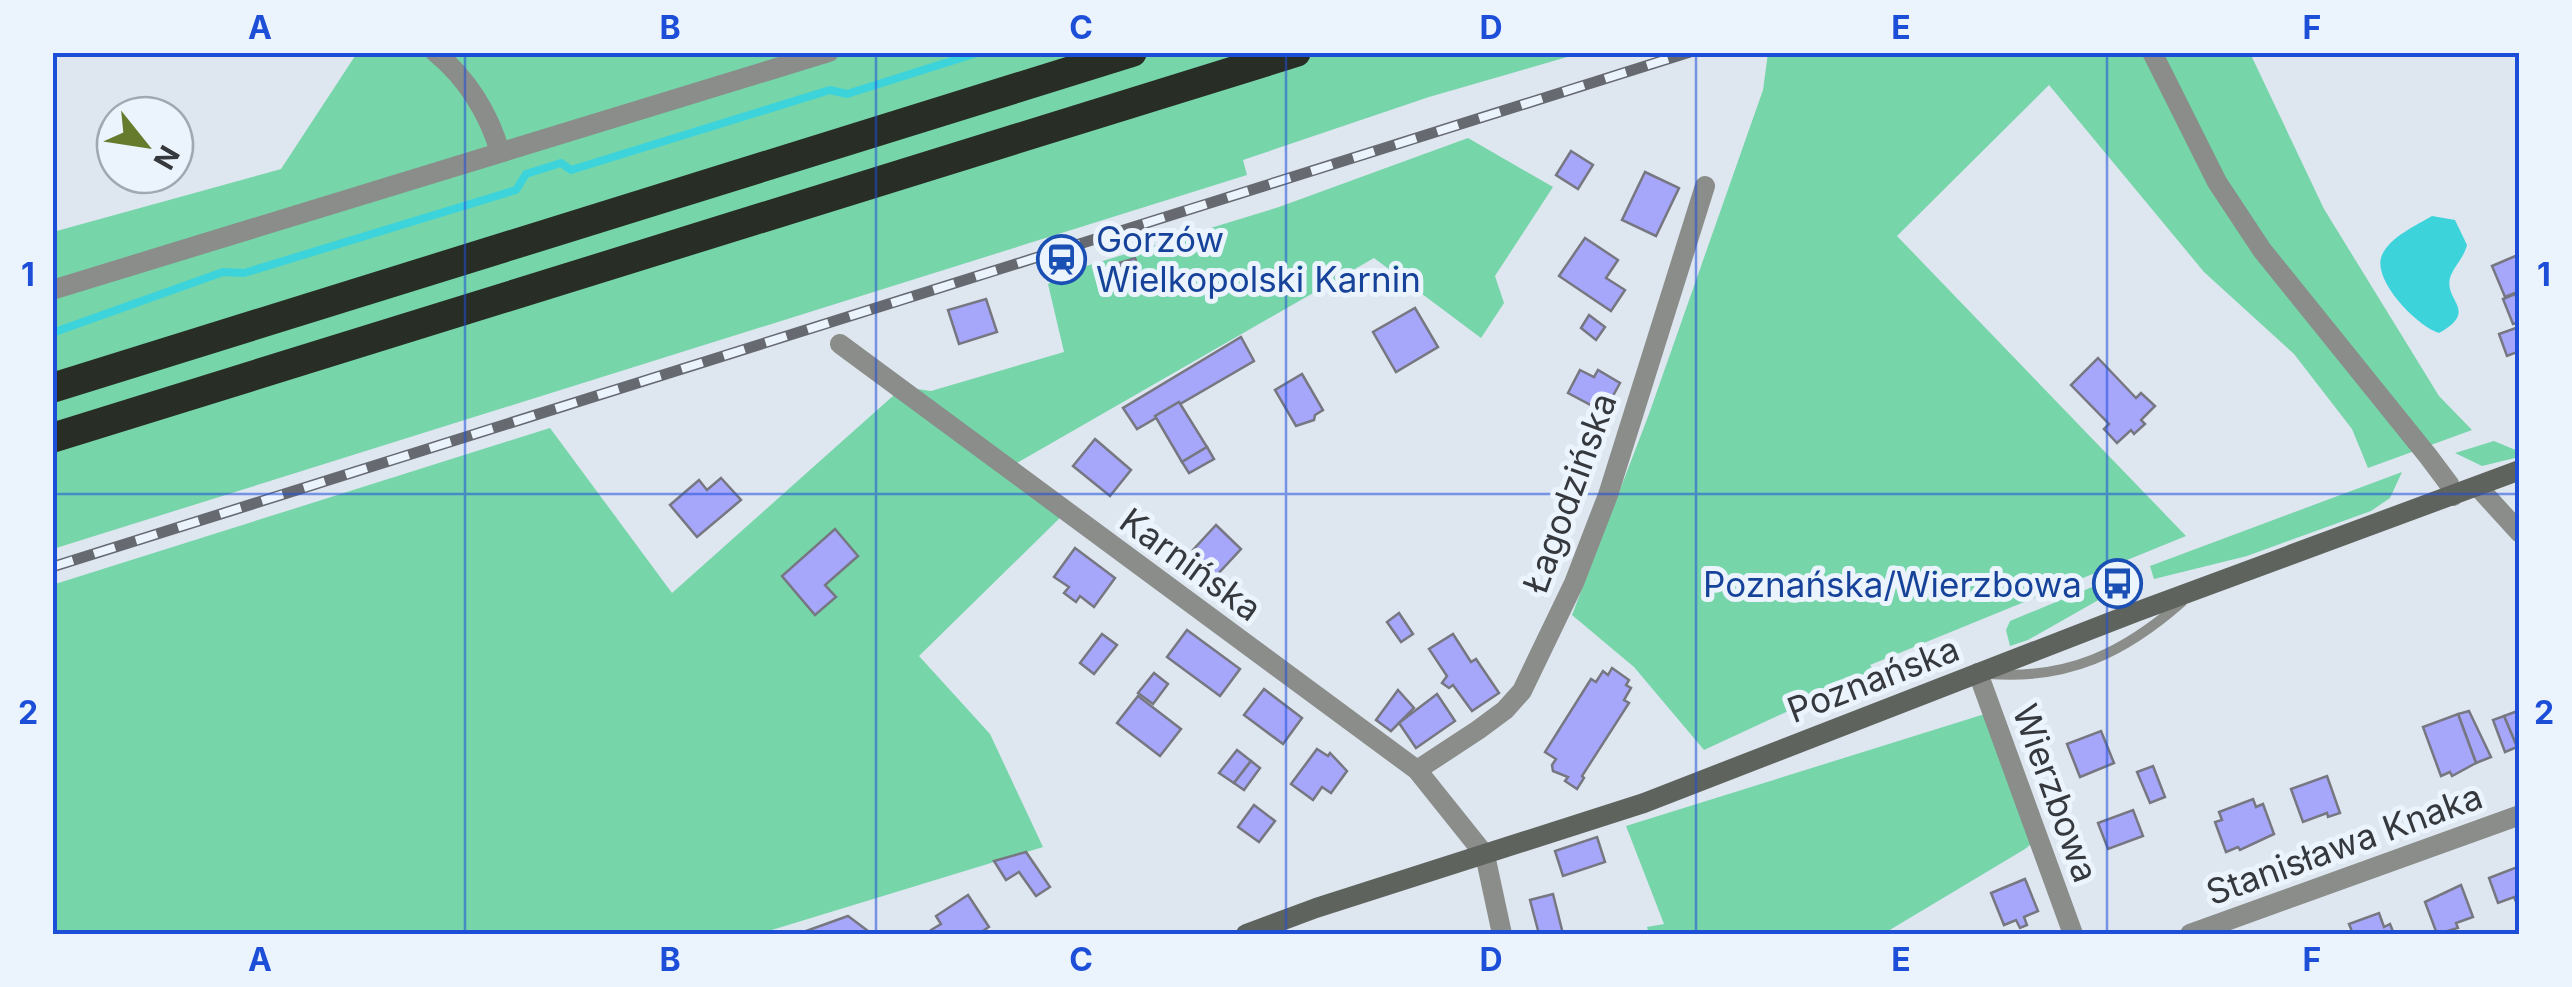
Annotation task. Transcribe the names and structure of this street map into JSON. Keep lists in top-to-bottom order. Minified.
{"streets":{"main road":["Poznańska"],"street":["Łagodzińska","Karnińska","Wierzbowa","Stanisława Knaka"]},"crossings":[["Łagodzińska","Karnińska"],["Karnińska","Poznańska"],["Poznańska","Wierzbowa"]],"places":{"station":["Gorzów Wielkopolski Karnin"],"bus stop":["Poznańska/Wierzbowa"]},"north":"bottom right","grid":{"columns":["A","B","C","D","E","F"],"rows":["1","2"]}}
